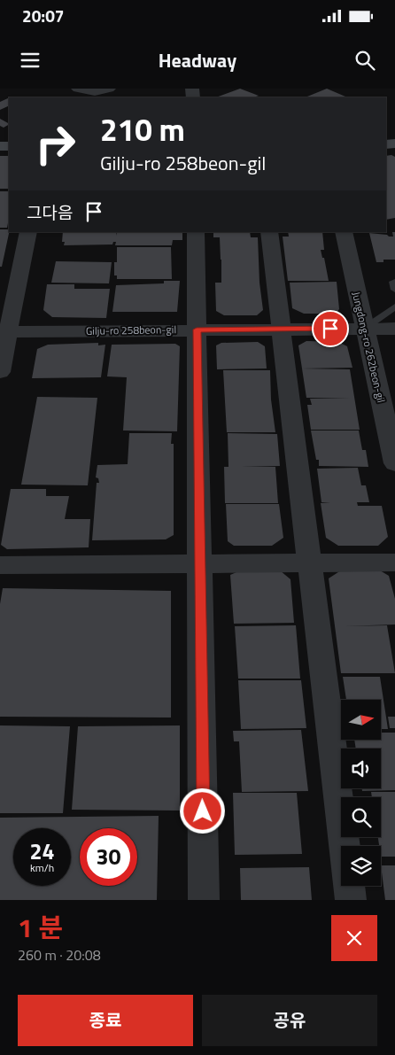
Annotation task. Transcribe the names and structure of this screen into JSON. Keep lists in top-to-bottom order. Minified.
{"streets":{"street":["Gilju-ro 258beon-gil","Jungdong-ro 262beon-gil"]},"crossings":[["Gilju-ro 258beon-gil","Jungdong-ro 262beon-gil"]],"north":"right","page":{"status":"20:07","header":"Headway","turn":["210 m","Gilju-ro 258beon-gil"],"then":"그다음","speed":"24 km/h","limit":"30","heading":["1 분","260 m · 20:08"],"buttons":["종료","공유"]}}
